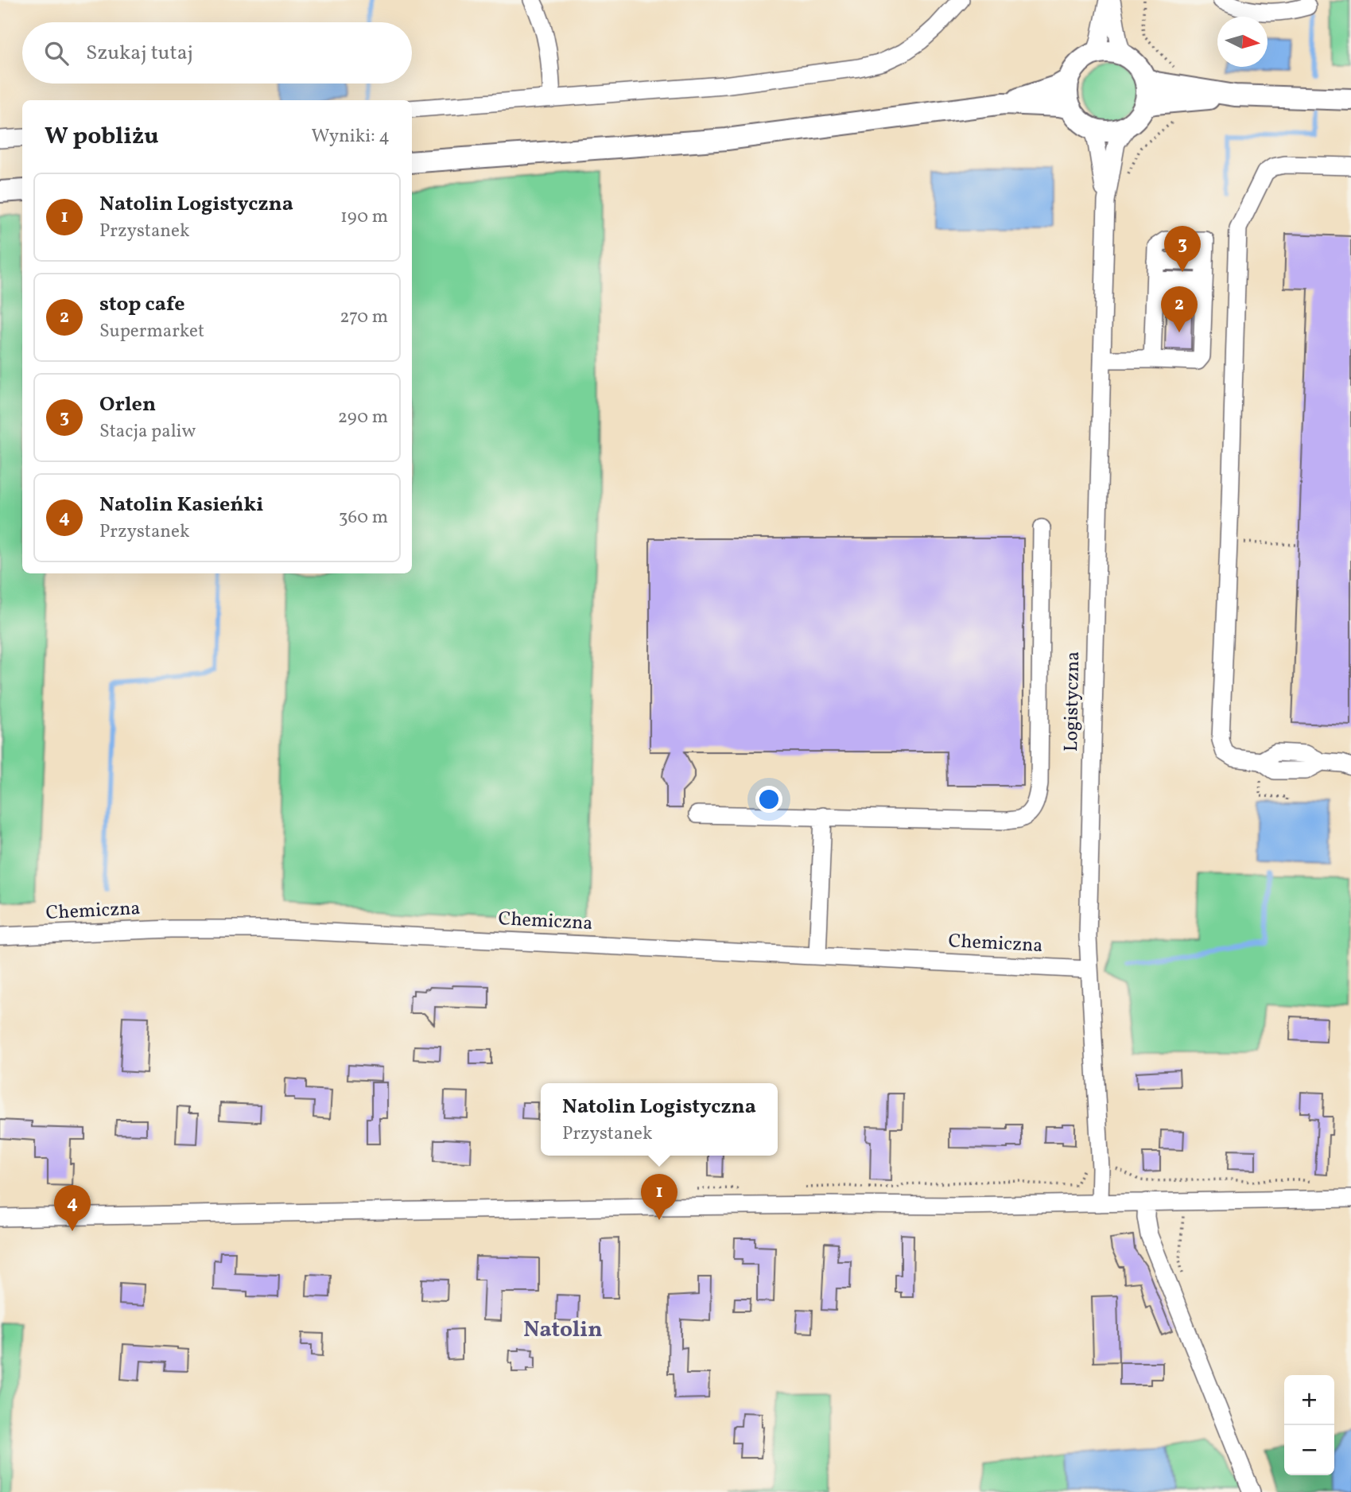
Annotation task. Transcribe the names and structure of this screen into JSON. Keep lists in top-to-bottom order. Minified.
{"streets":{"street":["Logistyczna","Chemiczna"]},"crossings":[["Logistyczna","Chemiczna"]],"districts":["Natolin"],"north":"right","page":{"search":"Szukaj tutaj","heading":["W pobliżu","Wyniki: 4"],"list":[{"mark":"1","name":"Natolin Logistyczna","note":"Przystanek","value":"190 m"},{"mark":"2","name":"stop cafe","note":"Supermarket","value":"270 m"},{"mark":"3","name":"Orlen","note":"Stacja paliw","value":"290 m"},{"mark":"4","name":"Natolin Kasieńki","note":"Przystanek","value":"360 m"}],"pins":["3","2","1","4"],"popup":["Natolin Logistyczna","Przystanek"],"map_buttons":["+","−"]}}
